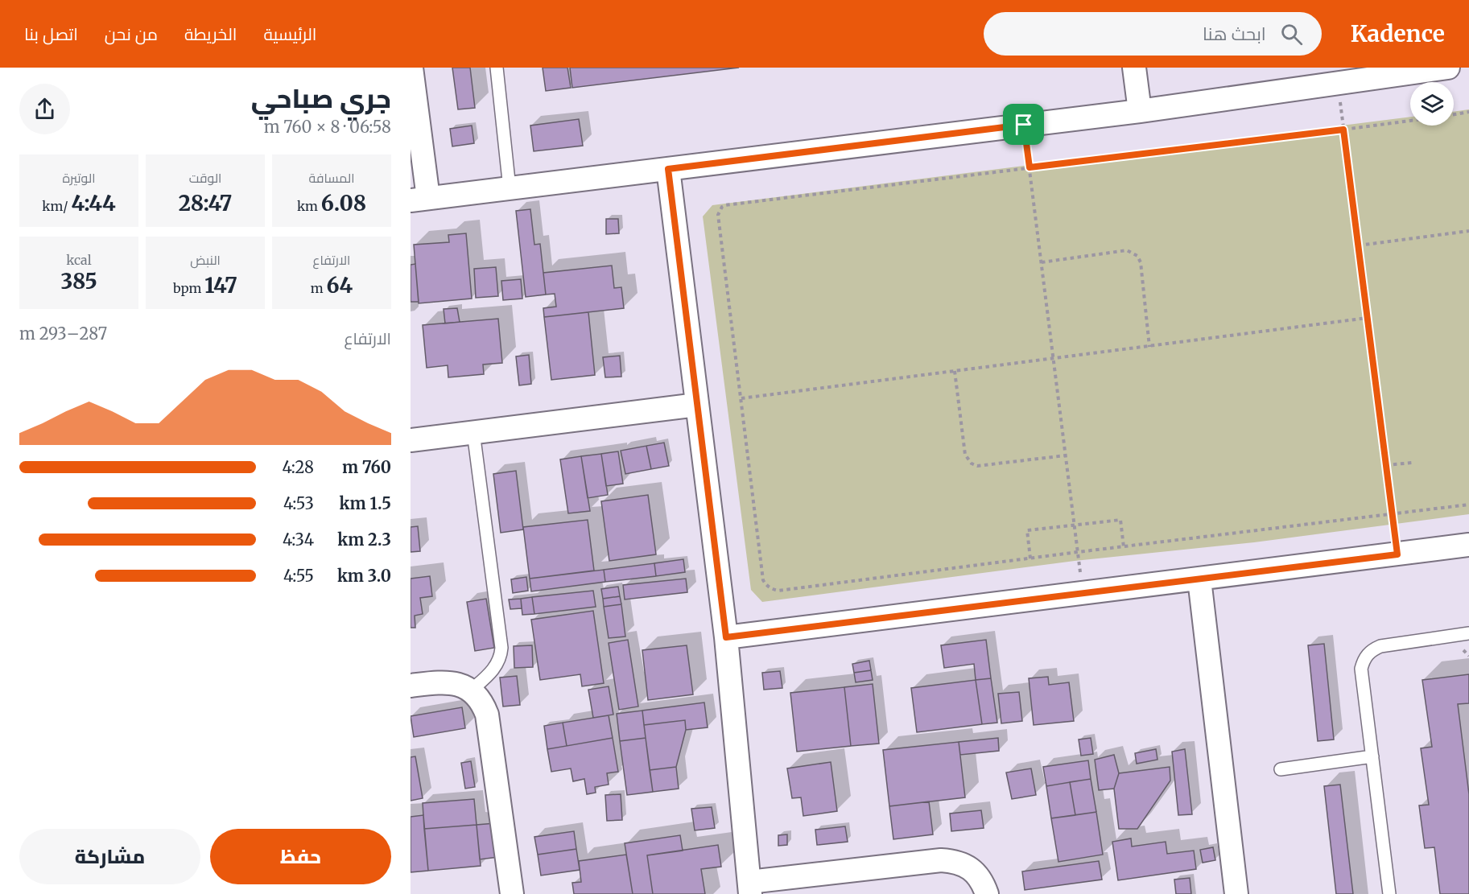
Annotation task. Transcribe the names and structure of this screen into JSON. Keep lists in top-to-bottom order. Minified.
{"page":{"header":"Kadence","search":"ابحث هنا","nav":["الرئيسية","الخريطة","من نحن","اتصل بنا"],"heading":["جري صباحي","06:58 · 8 × 760 m"],"stats":[["المسافة","6.08 km"],["الوقت","28:47"],["الوتيرة","4:44 /km"],["الارتفاع","64 m"],["النبض","147 bpm"],["kcal","385"]],"chart":["الارتفاع","287–293 m"],"list":[{"name":"760 m","note":"4:28"},{"name":"1.5 km","note":"4:53"},{"name":"2.3 km","note":"4:34"},{"name":"3.0 km","note":"4:55"}],"buttons":["حفظ","مشاركة"]}}
